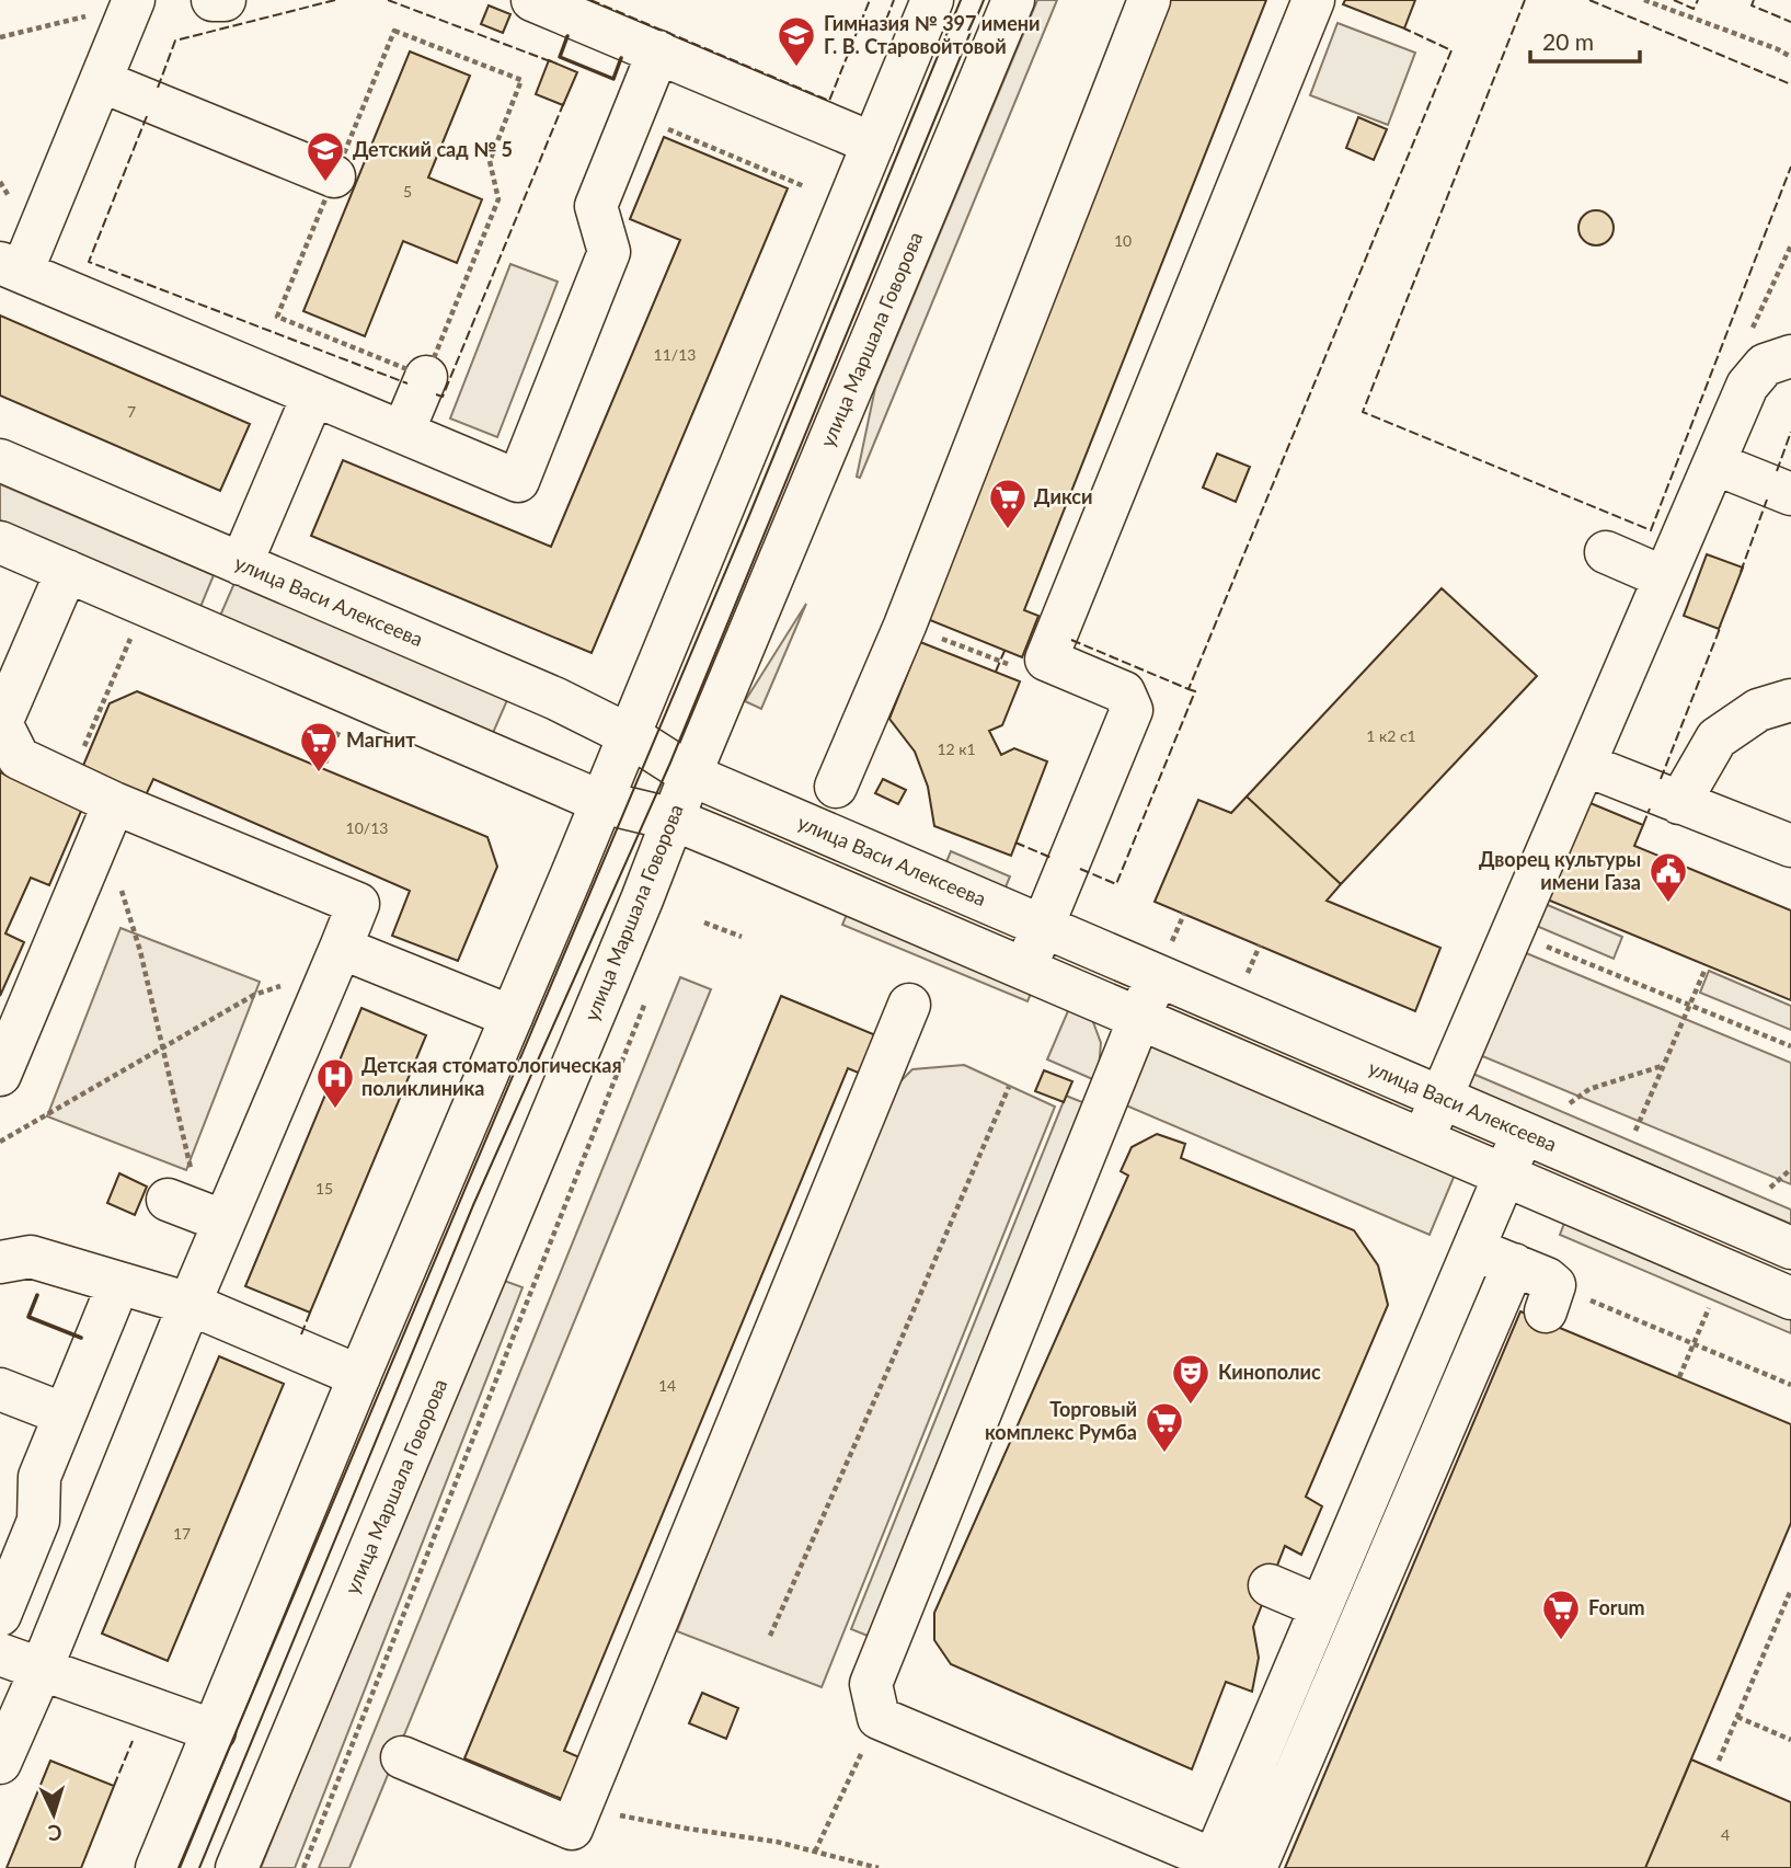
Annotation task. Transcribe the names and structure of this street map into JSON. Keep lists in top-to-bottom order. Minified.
{"streets":{"main road":["улица Маршала Говорова","улица Васи Алексеева"]},"crossings":[["улица Маршала Говорова","улица Васи Алексеева"]],"places":{"school or university":["Гимназия № 397 имени Г. В. Старовойтовой","Детский сад № 5"],"supermarket":["Дикси","Магнит","Торговый комплекс Румба","Forum"],"public building":["Дворец культуры имени Газа"],"hospital":["Детская стоматологическая поликлиника"],"theatre":["Кинополис"]},"house_numbers":["5","10","11/13","7","1 к2 с1","12 к1","10/13","15","14","17","4"],"scale_bar":"20 m","north":"bottom"}
